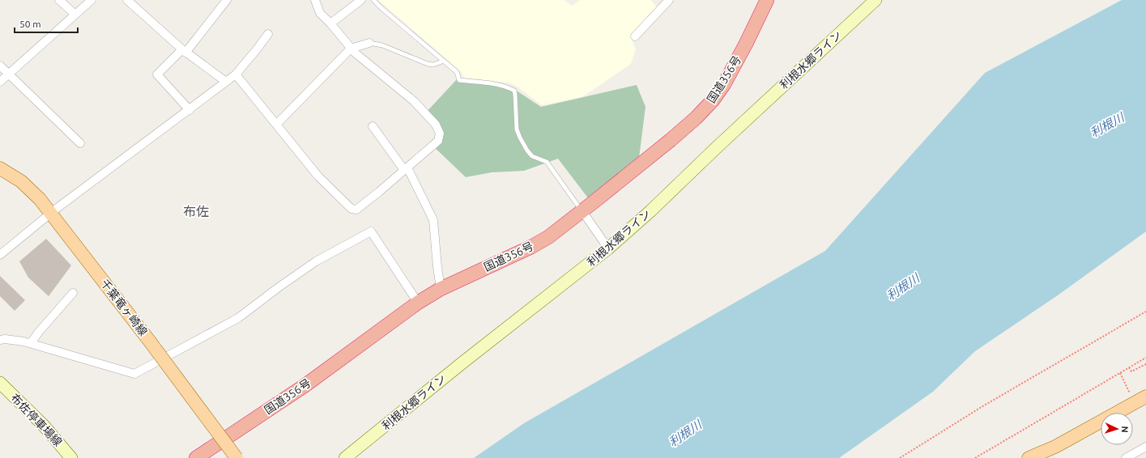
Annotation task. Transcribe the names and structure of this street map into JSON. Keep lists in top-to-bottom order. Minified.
{"streets":{"highway":["国道356号"],"main road":["利根水郷ライン","千葉竜ヶ崎線","布佐停車場線"]},"districts":["布佐"],"water":["利根川"],"scale_bar":"50 m","north":"right"}
